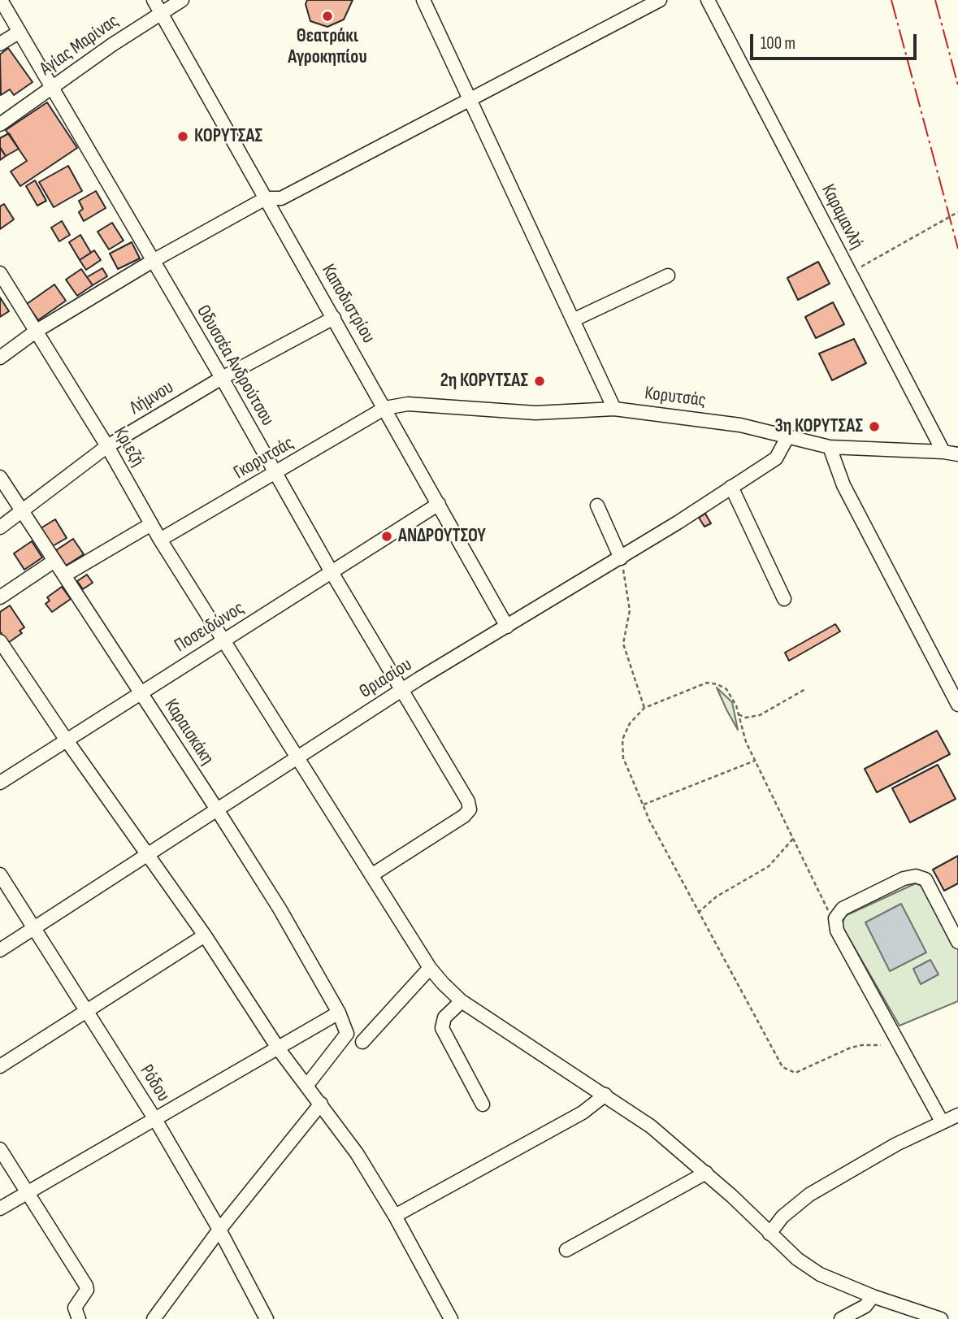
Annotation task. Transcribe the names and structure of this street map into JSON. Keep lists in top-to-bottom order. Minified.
{"streets":{"street":["Αγίας Μαρίνας","Καραμανλή","Καποδιστρίου","Οδυσσέα Ανδρούτσου","Κορυτσάς","Λήμνου","Κριεζή","Γκορυτσάς","Ποσειδώνος","Θριασίου","Καραισκάκη","Ρόδου"]},"crossings":[["Αγίας Μαρίνας","Καποδιστρίου"],["Αγίας Μαρίνας","Οδυσσέα Ανδρούτσου"],["Καραμανλή","Κορυτσάς"],["Καποδιστρίου","Κορυτσάς"],["Καποδιστρίου","Λήμνου"],["Καποδιστρίου","Γκορυτσάς"],["Καποδιστρίου","Ποσειδώνος"],["Καποδιστρίου","Θριασίου"],["Οδυσσέα Ανδρούτσου","Λήμνου"],["Οδυσσέα Ανδρούτσου","Κριεζή"],["Οδυσσέα Ανδρούτσου","Γκορυτσάς"],["Οδυσσέα Ανδρούτσου","Ποσειδώνος"],["Οδυσσέα Ανδρούτσου","Θριασίου"],["Κορυτσάς","Γκορυτσάς"],["Κορυτσάς","Θριασίου"],["Λήμνου","Κριεζή"],["Λήμνου","Καραισκάκη"],["Κριεζή","Γκορυτσάς"],["Κριεζή","Ποσειδώνος"],["Κριεζή","Θριασίου"],["Ποσειδώνος","Καραισκάκη"],["Θριασίου","Καραισκάκη"],["Θριασίου","Ρόδου"]],"places":["Θεατράκι Αγροκηπίου","ΚΟΡΥΤΣΑΣ","2η ΚΟΡΥΤΣΑΣ","3η ΚΟΡΥΤΣΑΣ","ΑΝΔΡΟΥΤΣΟΥ"],"scale_bar":"100 m"}
